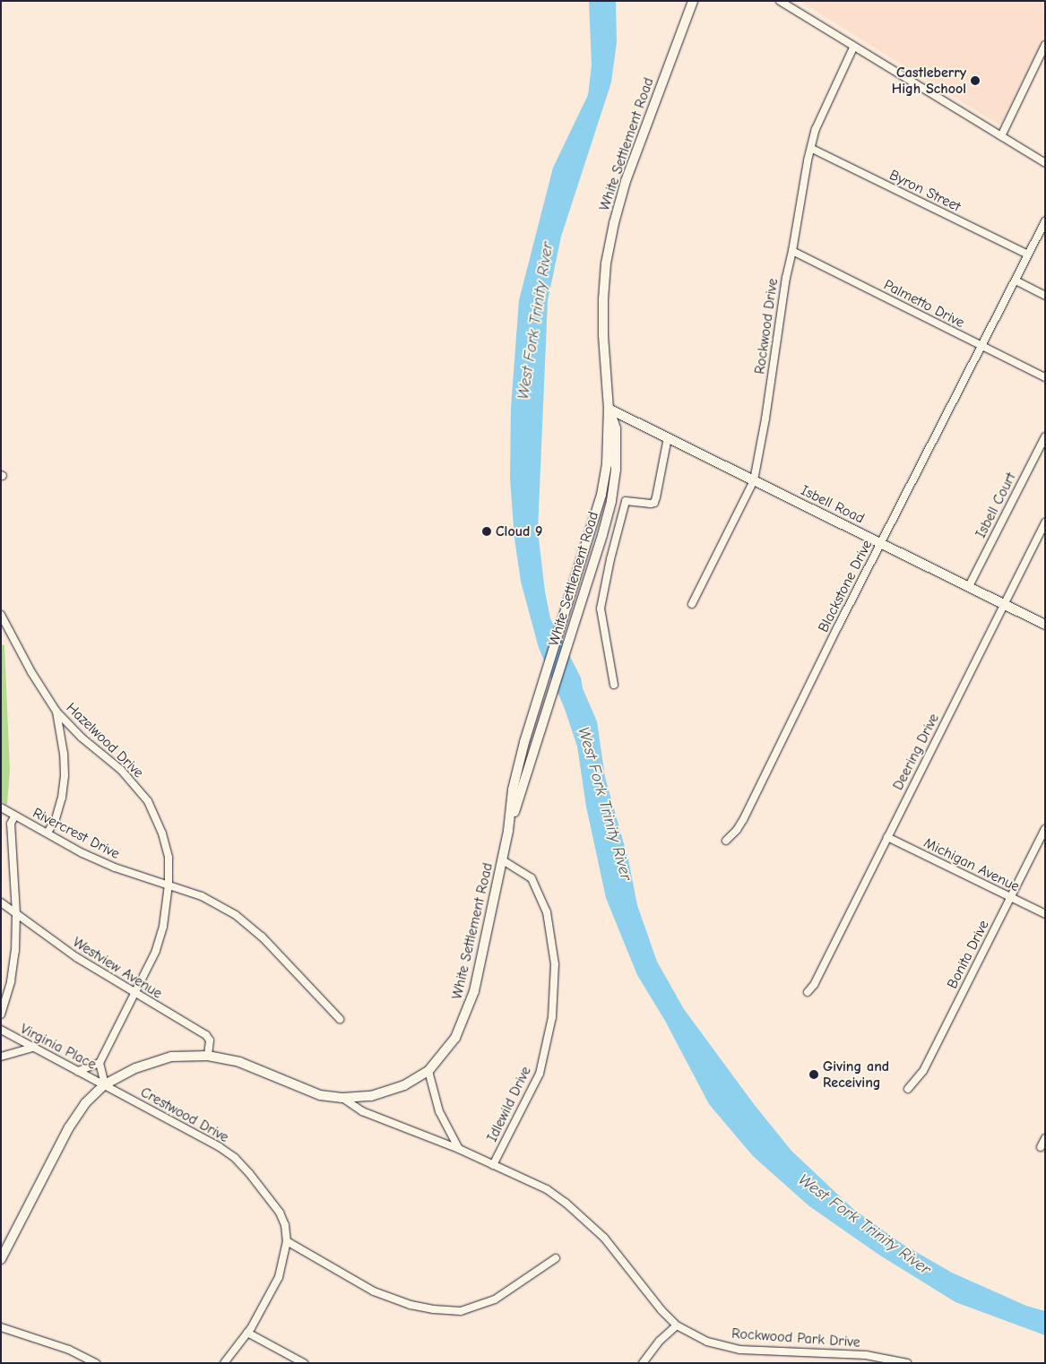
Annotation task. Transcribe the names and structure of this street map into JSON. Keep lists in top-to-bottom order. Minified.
{"streets":{"main road":["White Settlement Road","Isbell Road"],"street":["Byron Street","Palmetto Drive","Rockwood Drive","Isbell Court","Blackstone Drive","Hazelwood Drive","Deering Drive","Rivercrest Drive","Michigan Avenue","Bonita Drive","Westview Avenue","Virginia Place","Idlewild Drive","Crestwood Drive","Rockwood Park Drive"]},"crossings":[["White Settlement Road","Isbell Road"],["White Settlement Road","Westview Avenue"],["White Settlement Road","Virginia Place"],["White Settlement Road","Idlewild Drive"],["White Settlement Road","Crestwood Drive"],["White Settlement Road","Rockwood Park Drive"],["Byron Street","Rockwood Drive"],["Byron Street","Blackstone Drive"],["Palmetto Drive","Rockwood Drive"],["Palmetto Drive","Blackstone Drive"],["Rockwood Drive","Isbell Road"],["Isbell Road","Isbell Court"],["Isbell Road","Blackstone Drive"],["Isbell Road","Deering Drive"],["Hazelwood Drive","Rivercrest Drive"],["Hazelwood Drive","Westview Avenue"],["Deering Drive","Michigan Avenue"],["Michigan Avenue","Bonita Drive"],["Virginia Place","Crestwood Drive"],["Idlewild Drive","Rockwood Park Drive"]],"water":["West Fork Trinity River"],"places":["Castleberry High School","Cloud 9","Giving and Receiving"]}
